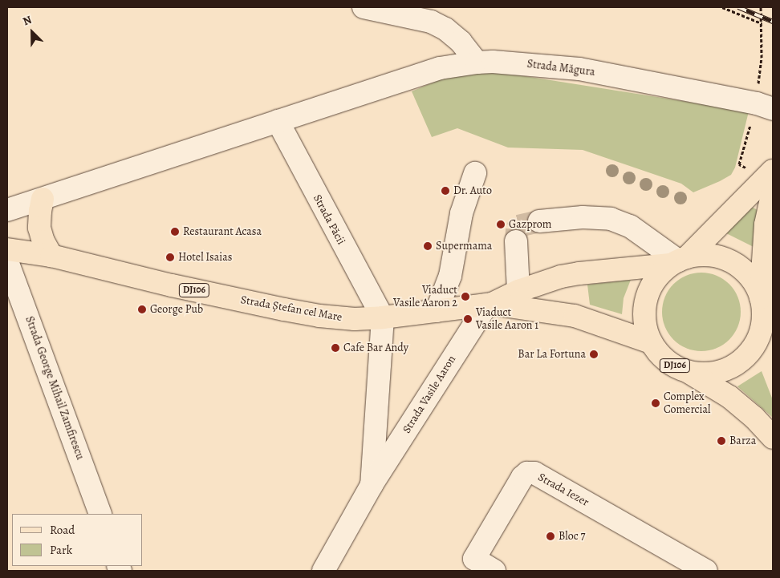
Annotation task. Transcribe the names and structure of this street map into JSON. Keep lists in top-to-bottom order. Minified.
{"streets":{"main road":["DJ106","Strada Ștefan cel Mare"],"street":["Strada Măgura","Strada Păcii","Strada George Mihail Zamfirescu","Strada Vasile Aaron","Strada Iezer"]},"crossings":[["Strada Păcii","Strada Ștefan cel Mare"],["Strada Păcii","Strada Vasile Aaron"],["DJ106","Strada Ștefan cel Mare"],["DJ106","Strada Vasile Aaron"],["Strada Ștefan cel Mare","Strada Vasile Aaron"]],"places":["Dr. Auto","Gazprom","Restaurant Acasa","Supermama","Hotel Isaias","Viaduct Vasile Aaron 2","George Pub","Viaduct Vasile Aaron 1","Cafe Bar Andy","Bar La Fortuna","Complex Comercial","Barza","Bloc 7"],"legend":["Road","Park"],"north":"top left"}
